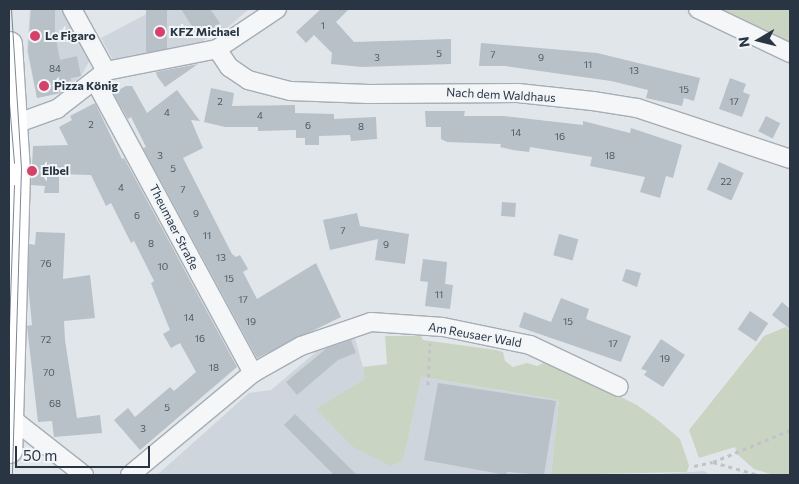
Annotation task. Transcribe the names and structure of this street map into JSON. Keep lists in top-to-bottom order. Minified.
{"streets":{"street":["Nach dem Waldhaus","Theumaer Straße","Am Reusaer Wald"]},"crossings":[["Theumaer Straße","Am Reusaer Wald"]],"places":["KFZ Michael","Le Figaro","Pizza König","Elbel"],"house_numbers":["1","5","7","3","9","11","84","13","15","2","17","4","4","2","6","8","14","16","3","18","5","22","4","7","9","6","7","11","8","9","13","76","10","15","11","17","14","19","15","16","72","17","19","18","70","68","5","3"],"scale_bar":"50 m","north":"left"}
